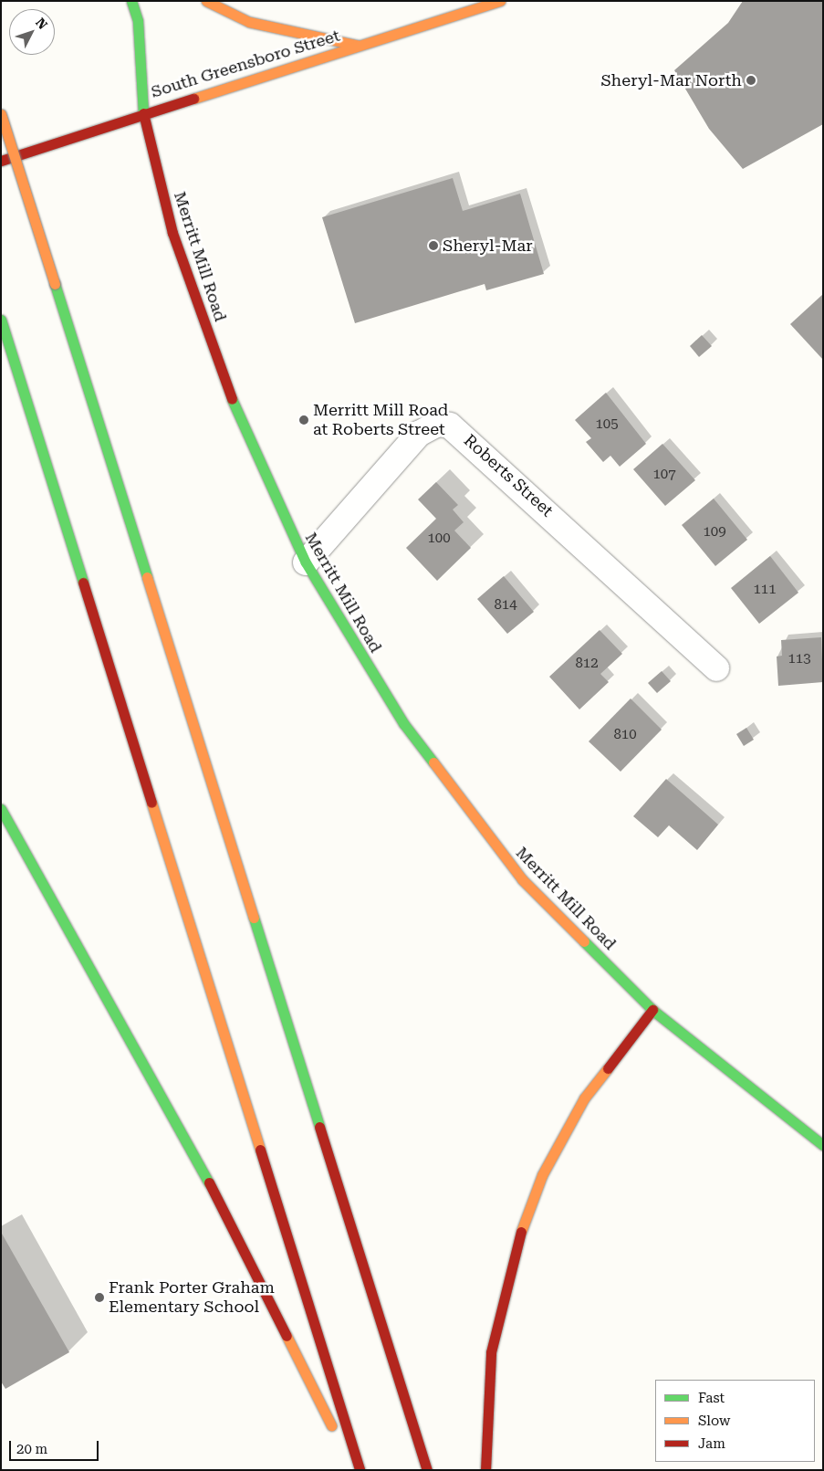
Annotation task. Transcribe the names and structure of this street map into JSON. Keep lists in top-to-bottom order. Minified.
{"streets":{"main road":["South Greensboro Street","Merritt Mill Road"],"street":["Roberts Street"]},"crossings":[["South Greensboro Street","Merritt Mill Road"],["Merritt Mill Road","Roberts Street"]],"places":["Sheryl-Mar North","Sheryl-Mar","Merritt Mill Road at Roberts Street","Frank Porter Graham Elementary School"],"house_numbers":["105","107","109","100","111","814","113","812","810"],"legend":["Fast","Slow","Jam"],"scale_bar":"20 m","north":"top right"}
